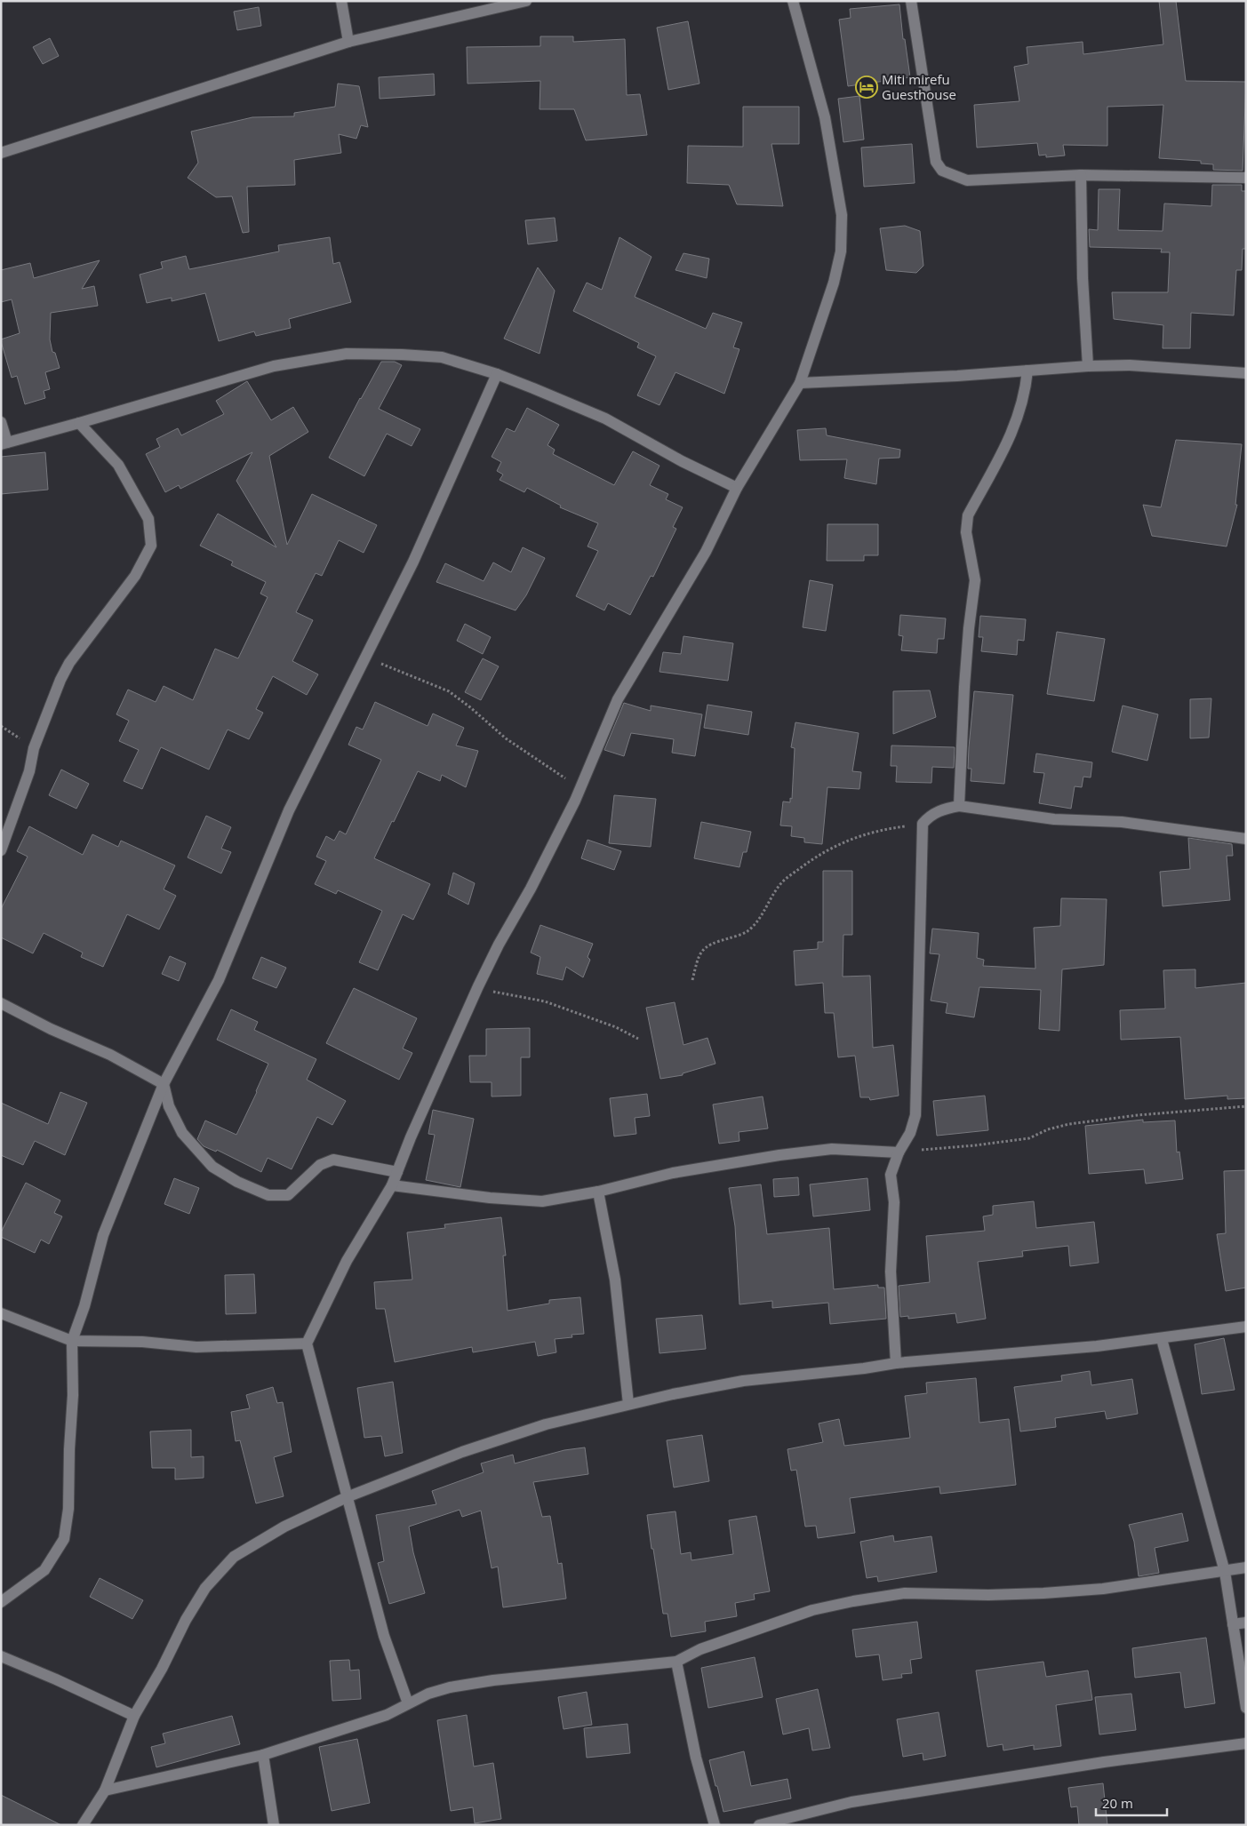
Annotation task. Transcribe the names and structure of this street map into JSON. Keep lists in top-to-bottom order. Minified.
{"places":{"hotel":["Miti mirefu Guesthouse"]},"scale_bar":"20 m"}
